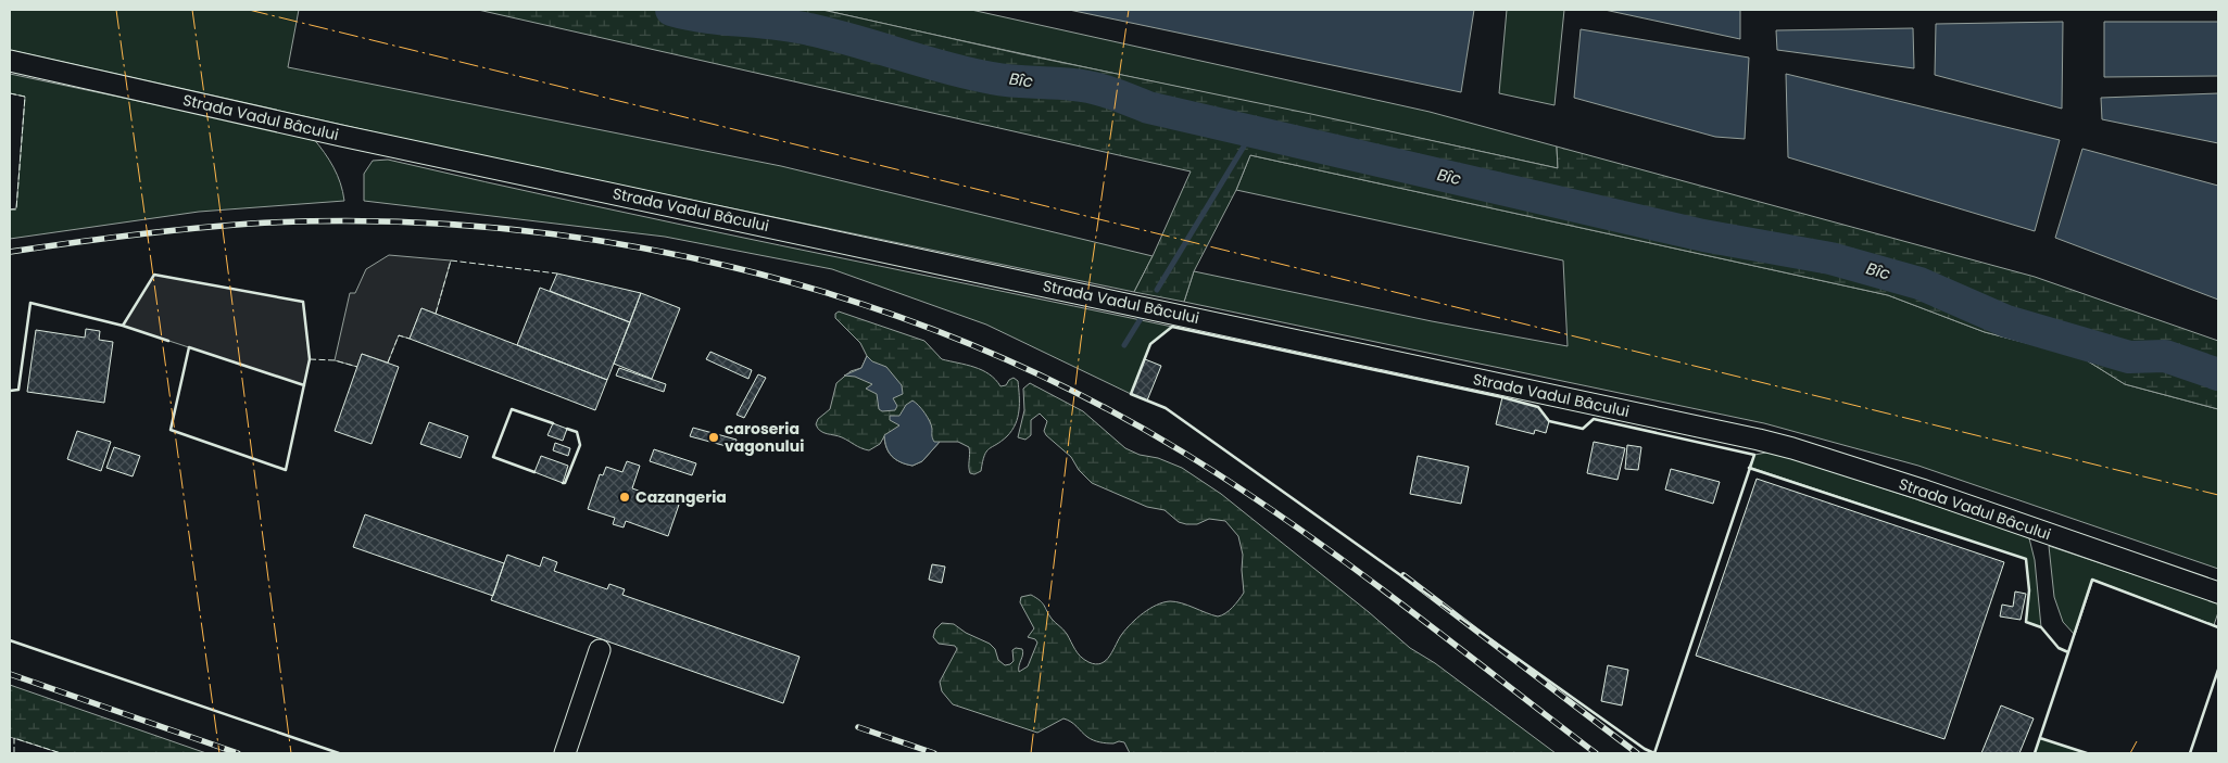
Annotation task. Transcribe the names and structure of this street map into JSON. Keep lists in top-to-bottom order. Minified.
{"streets":{"street":["Strada Vadul Bâcului"]},"water":["Bîc"],"places":["caroseria vagonului","Cazangeria"]}
